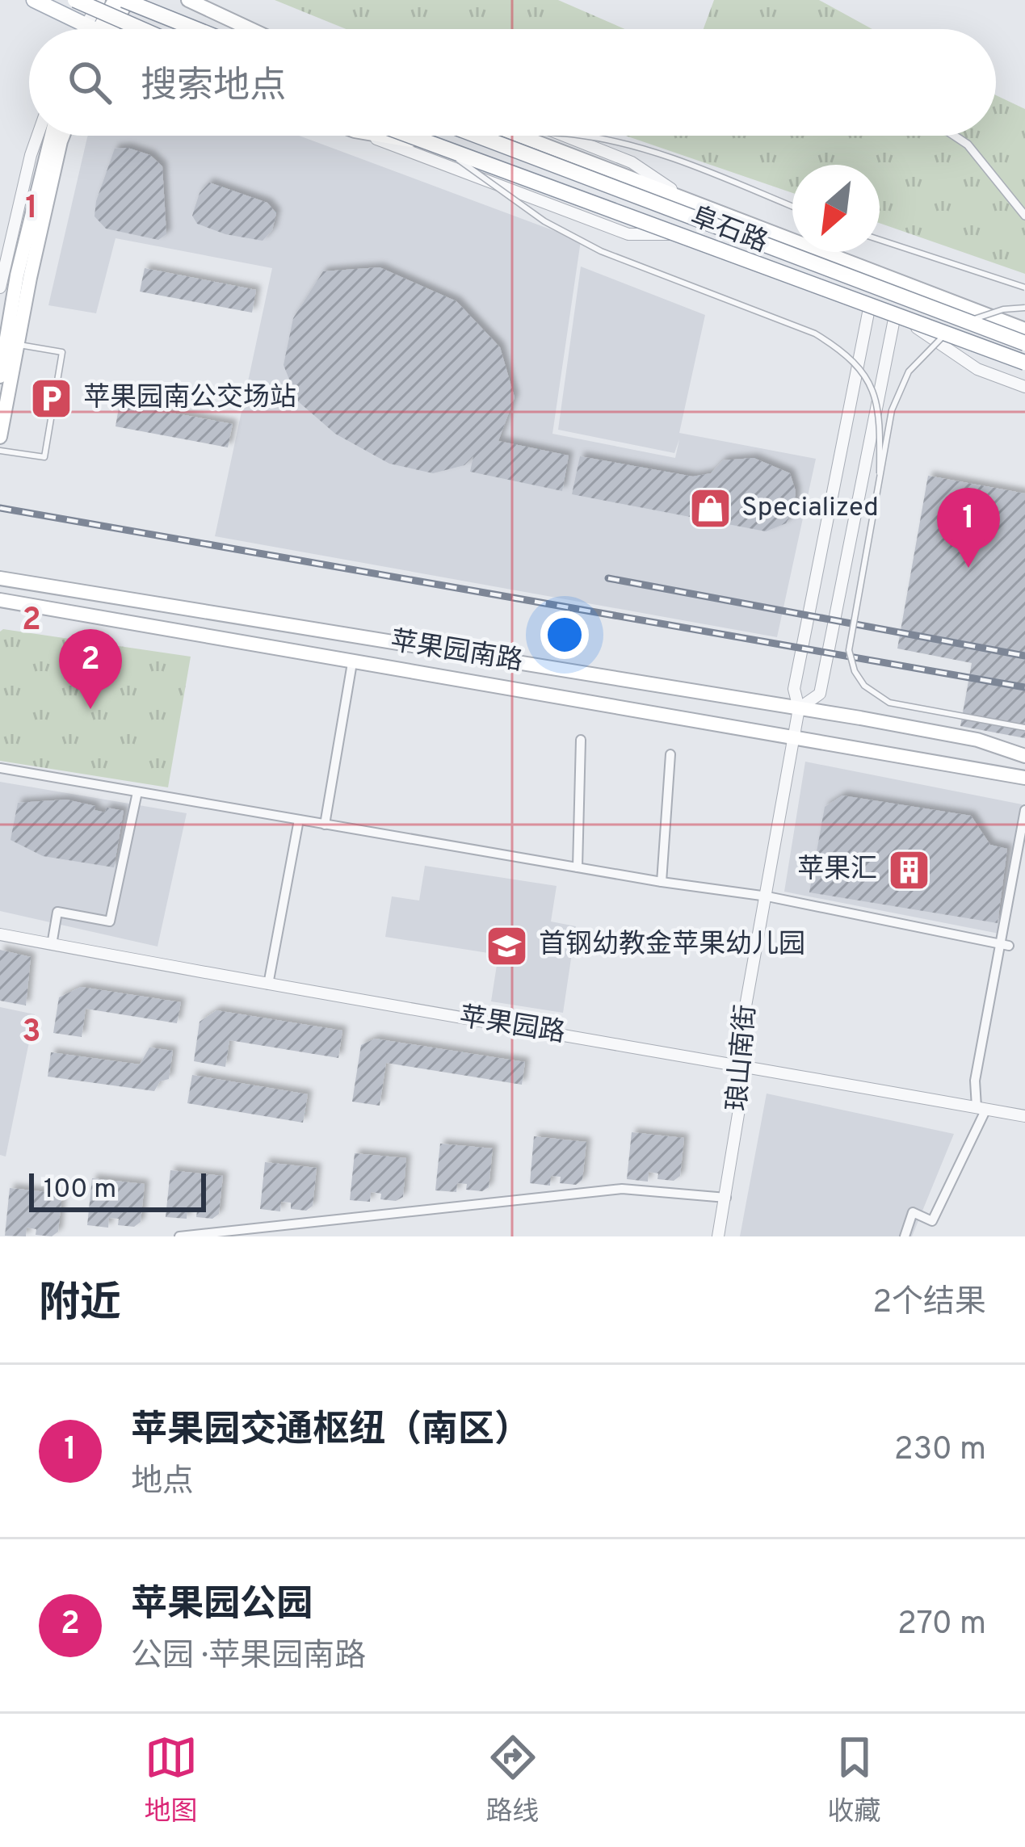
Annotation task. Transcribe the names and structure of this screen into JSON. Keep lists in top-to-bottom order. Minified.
{"streets":{"main road":["阜石路","苹果园南路"],"street":["苹果园路","琅山南街"]},"crossings":[["阜石路","琅山南街"],["苹果园南路","琅山南街"],["苹果园路","琅山南街"]],"places":{"parking":["苹果园南公交场站"],"shop":["Specialized"],"building":["苹果汇"],"school or university":["首钢幼教金苹果幼儿园"]},"scale_bar":"100 m","north":"bottom left","page":{"search":"搜索地点","pins":["1","2"],"scale":"100 m","heading":["附近","2个结果"],"list":[{"mark":"1","name":"苹果园交通枢纽（南区）","note":"地点","value":"230 m"},{"mark":"2","name":"苹果园公园","note":"公园 · 苹果园南路","value":"270 m"}],"nav":["地图","路线","收藏"]},"grid":{"rows":["1","2","3"]}}
